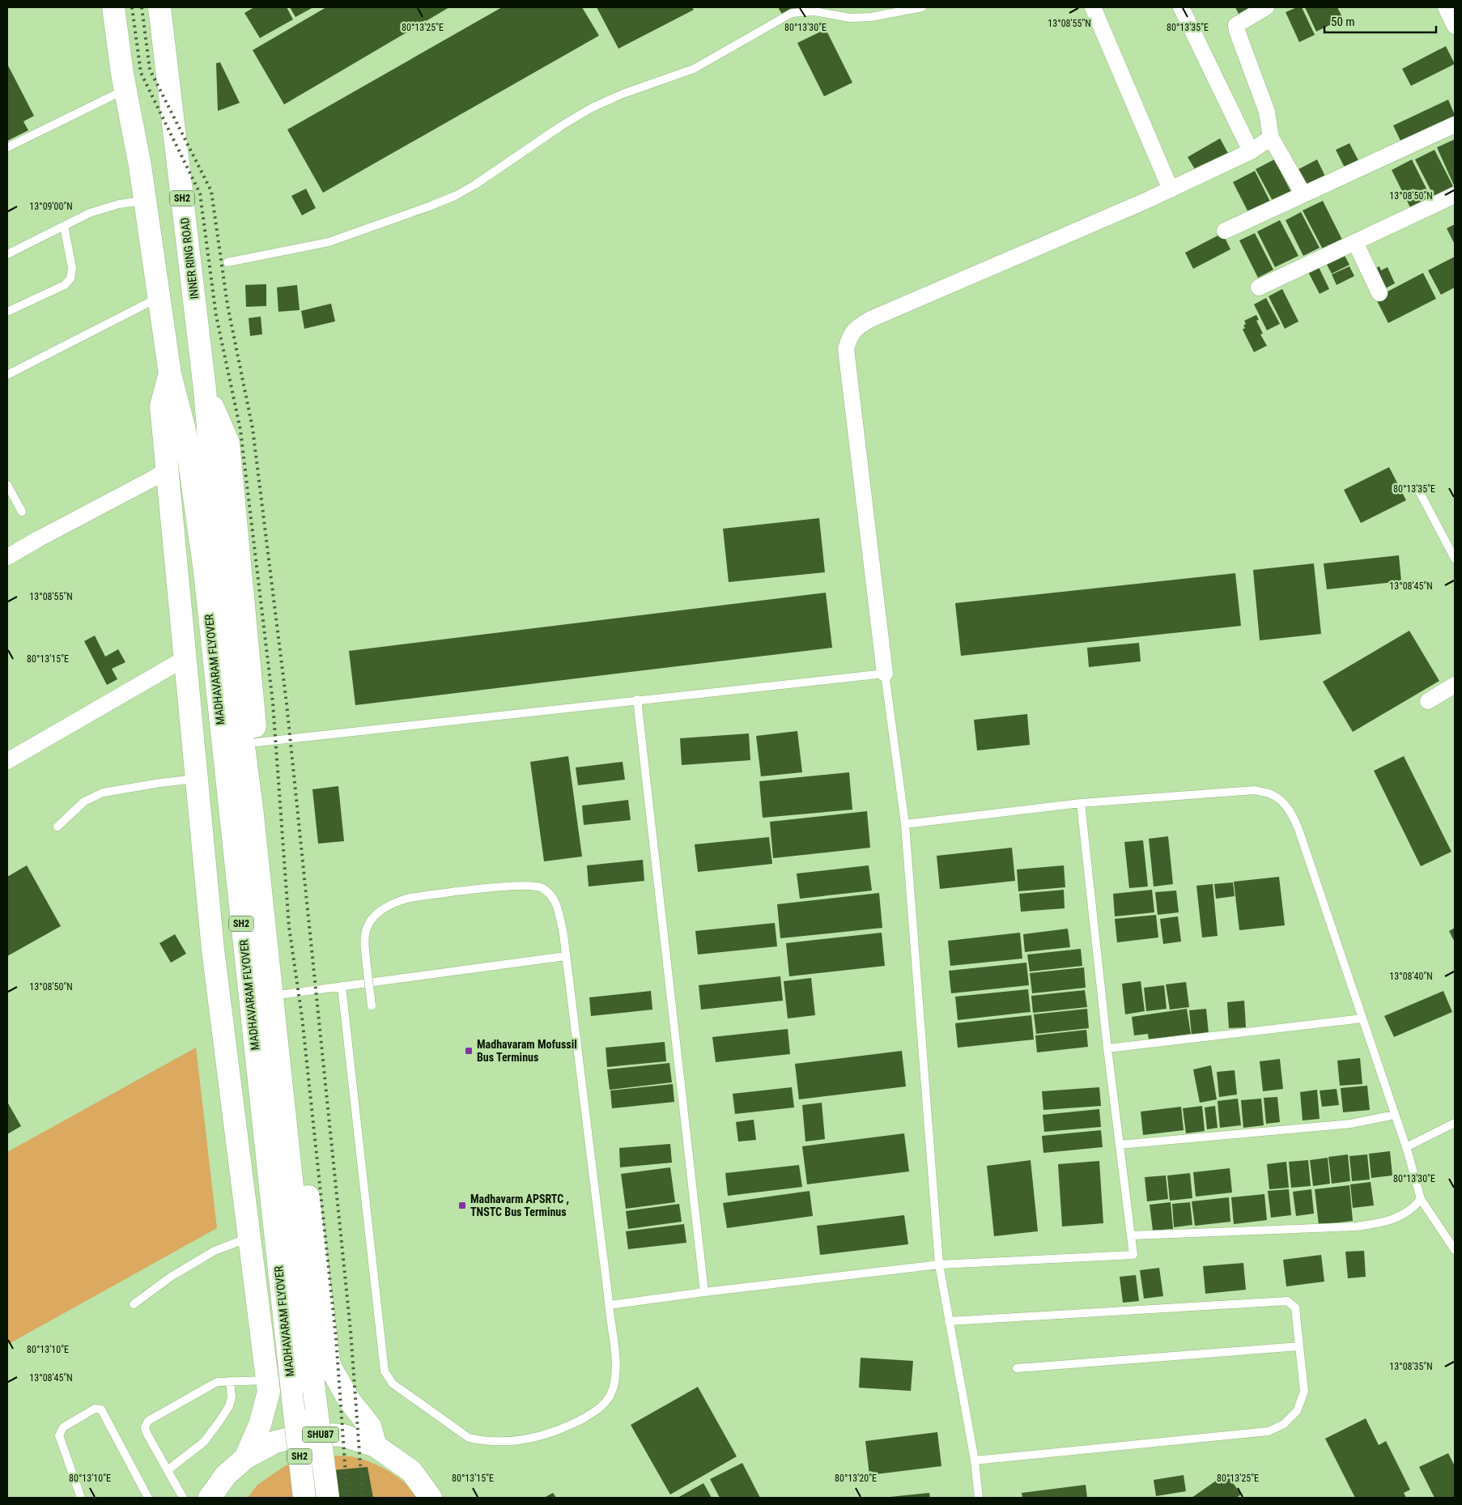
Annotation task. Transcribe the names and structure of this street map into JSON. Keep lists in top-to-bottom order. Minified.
{"streets":{"main road":["SH2","INNER RING ROAD","MADHAVARAM FLYOVER","SHU87"]},"crossings":[["SH2","MADHAVARAM FLYOVER"],["INNER RING ROAD","MADHAVARAM FLYOVER"]],"places":{"transit":["Madhavaram Mofussil Bus Terminus","Madhavarm APSRTC , TNSTC Bus Terminus"]},"scale_bar":"50 m","coordinates":["13°08'55\"N","80°13'25\"E","80°13'30\"E","80°13'35\"E","13°08'50\"N","13°09'00\"N","13°08'45\"N","80°13'15\"E","13°08'40\"N","80°13'10\"E","13°08'35\"N","80°13'20\"E"]}
